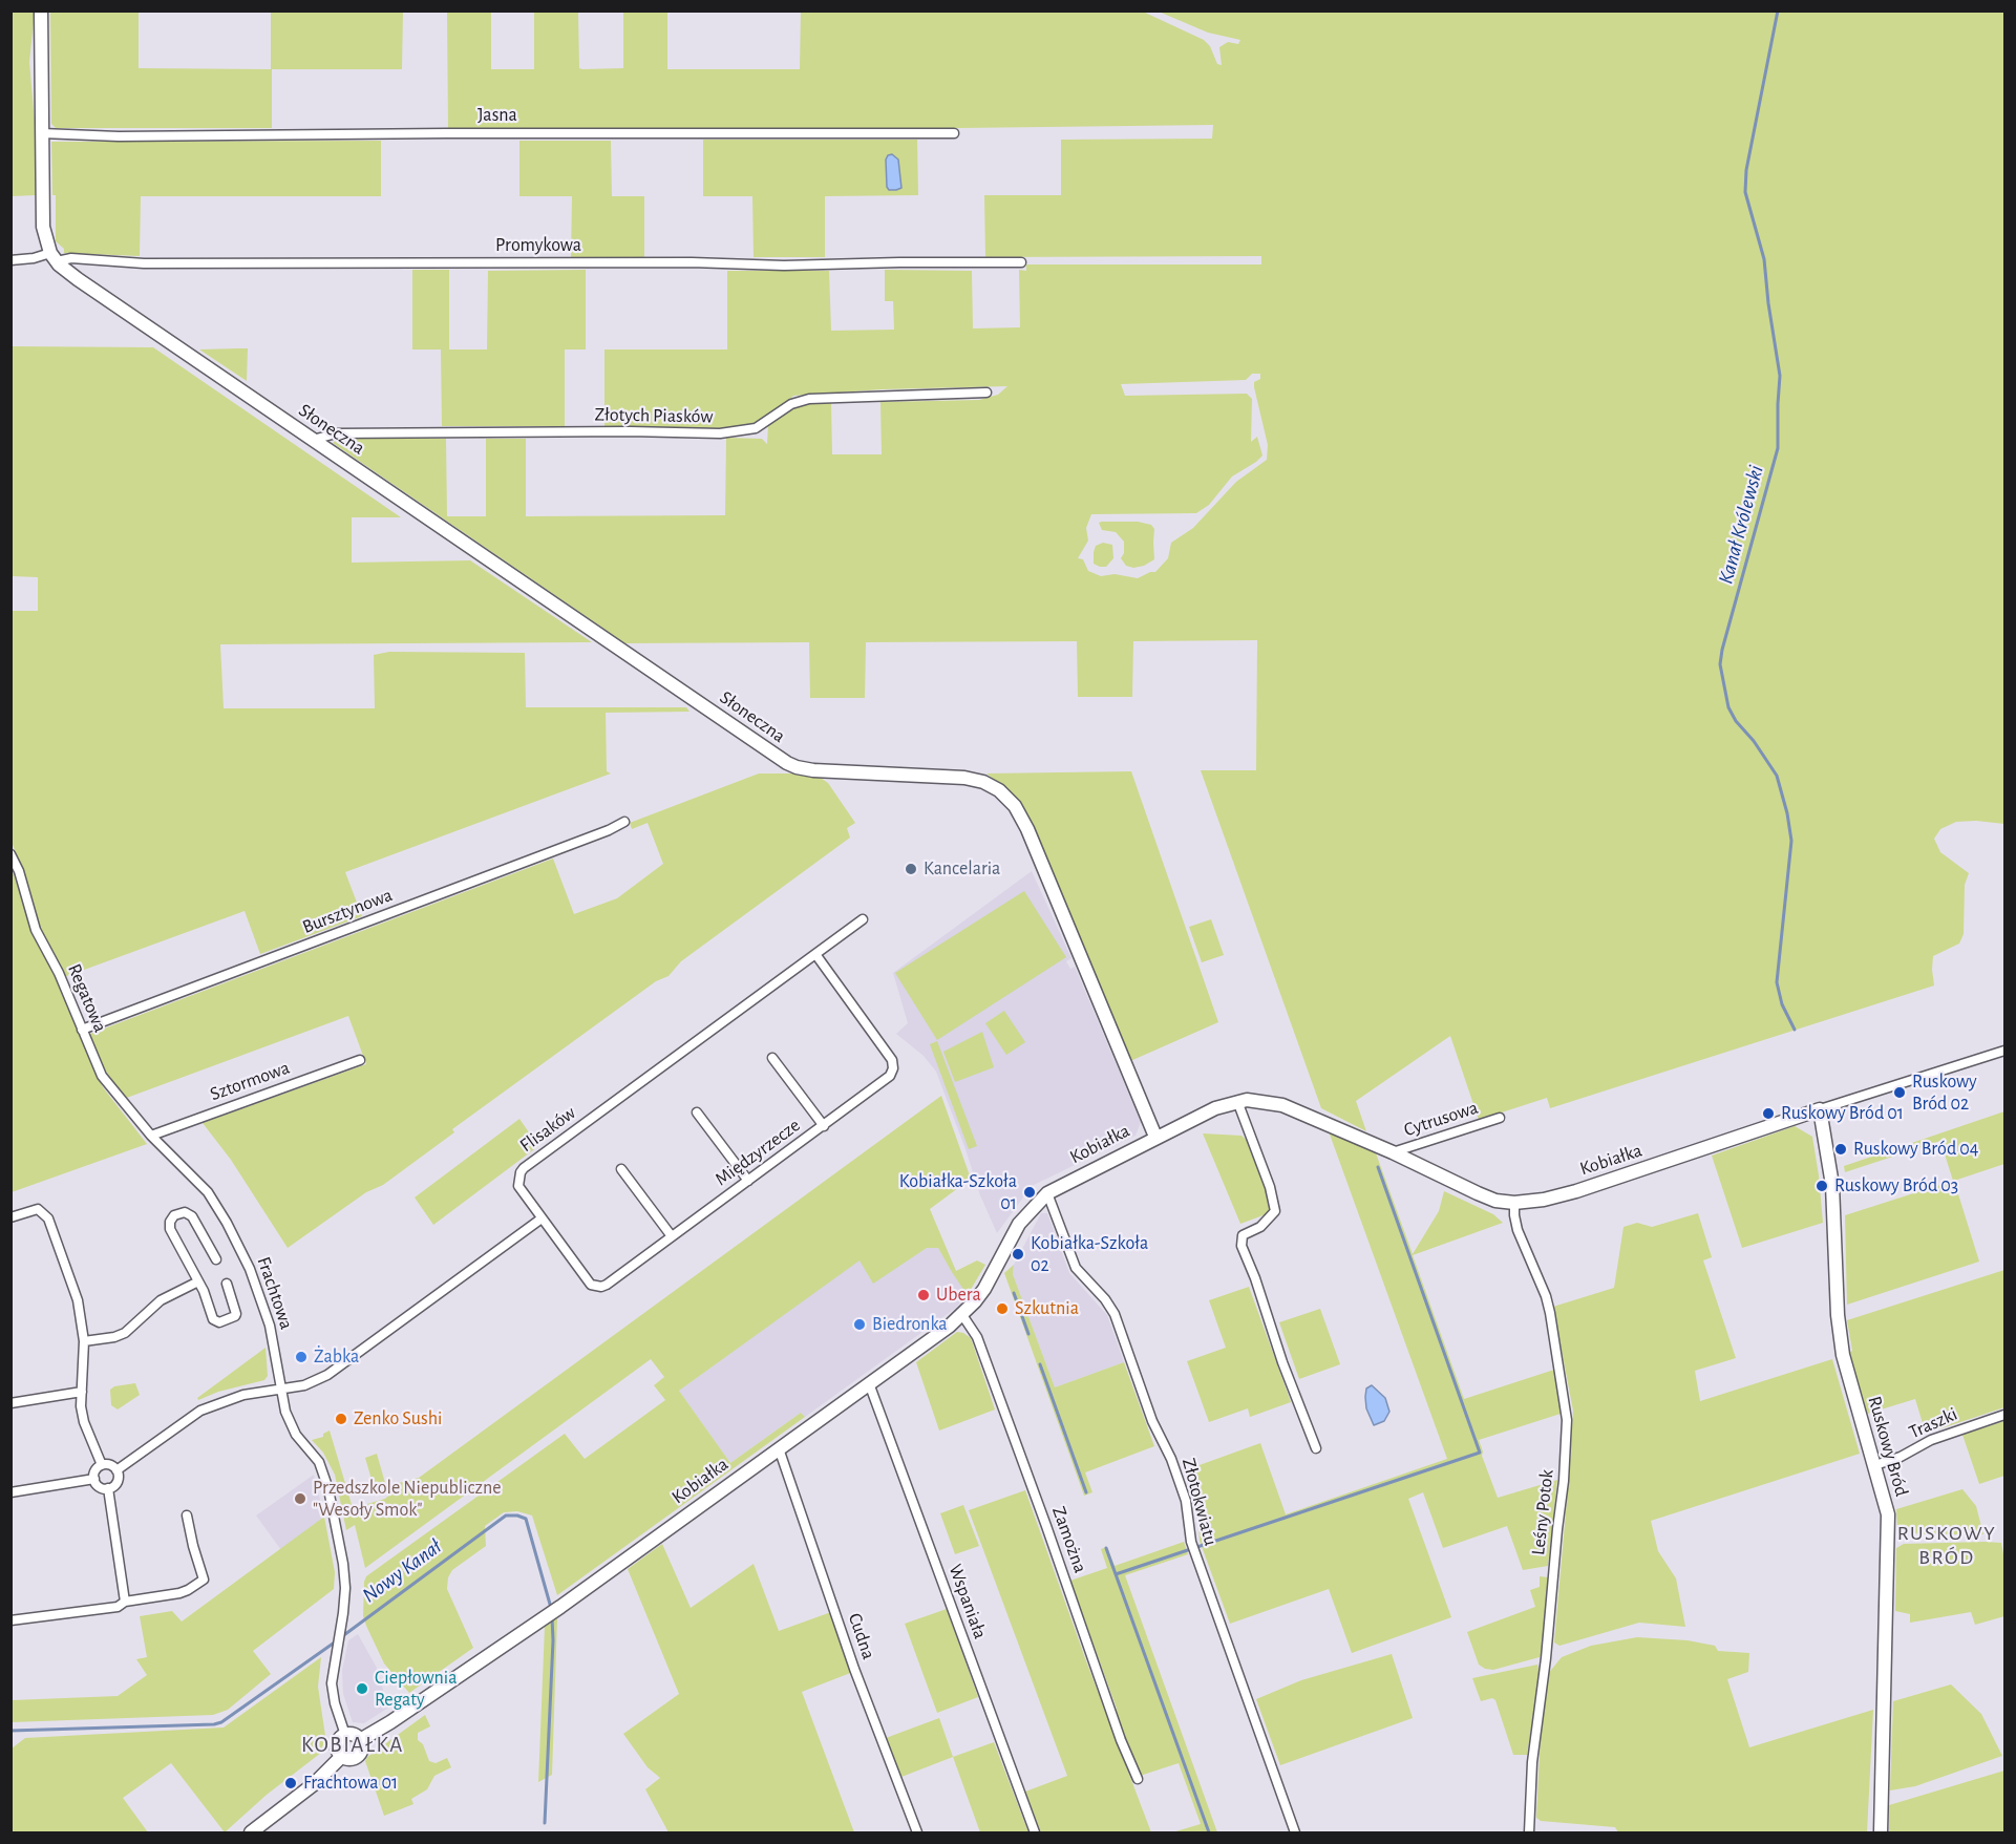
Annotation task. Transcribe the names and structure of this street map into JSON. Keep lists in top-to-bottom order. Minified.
{"streets":{"street":["Jasna","Promykowa","Złotych Piasków","Słoneczna","Bursztynowa","Regatowa","Sztormowa","Cytrusowa","Flisaków","Kobiałka","Międzyrzecze","Frachtowa","Traszki","Ruskowy Bród","Złotokwiatu","Leśny Potok","Zamożna","Wspaniała","Cudna"]},"crossings":[["Promykowa","Słoneczna"],["Złotych Piasków","Słoneczna"],["Słoneczna","Kobiałka"],["Bursztynowa","Regatowa"],["Regatowa","Sztormowa"],["Regatowa","Frachtowa"],["Sztormowa","Frachtowa"],["Cytrusowa","Kobiałka"],["Flisaków","Międzyrzecze"],["Kobiałka","Frachtowa"],["Kobiałka","Ruskowy Bród"],["Kobiałka","Złotokwiatu"],["Kobiałka","Leśny Potok"],["Kobiałka","Zamożna"],["Kobiałka","Wspaniała"],["Kobiałka","Cudna"],["Traszki","Ruskowy Bród"]],"districts":["RUSKOWY BRÓD","KOBIAŁKA"],"water":["Kanał Królewski","Nowy Kanał"],"places":["Kancelaria","Ruskowy Bród 02","Ruskowy Bród 01","Ruskowy Bród 04","Ruskowy Bród 03","Kobiałka-Szkoła 01","Kobiałka-Szkoła 02","Ubera","Szkutnia","Biedronka","Żabka","Zenko Sushi","Przedszkole Niepubliczne \"Wesoły Smok\"","Ciepłownia Regaty","Frachtowa 01"]}
